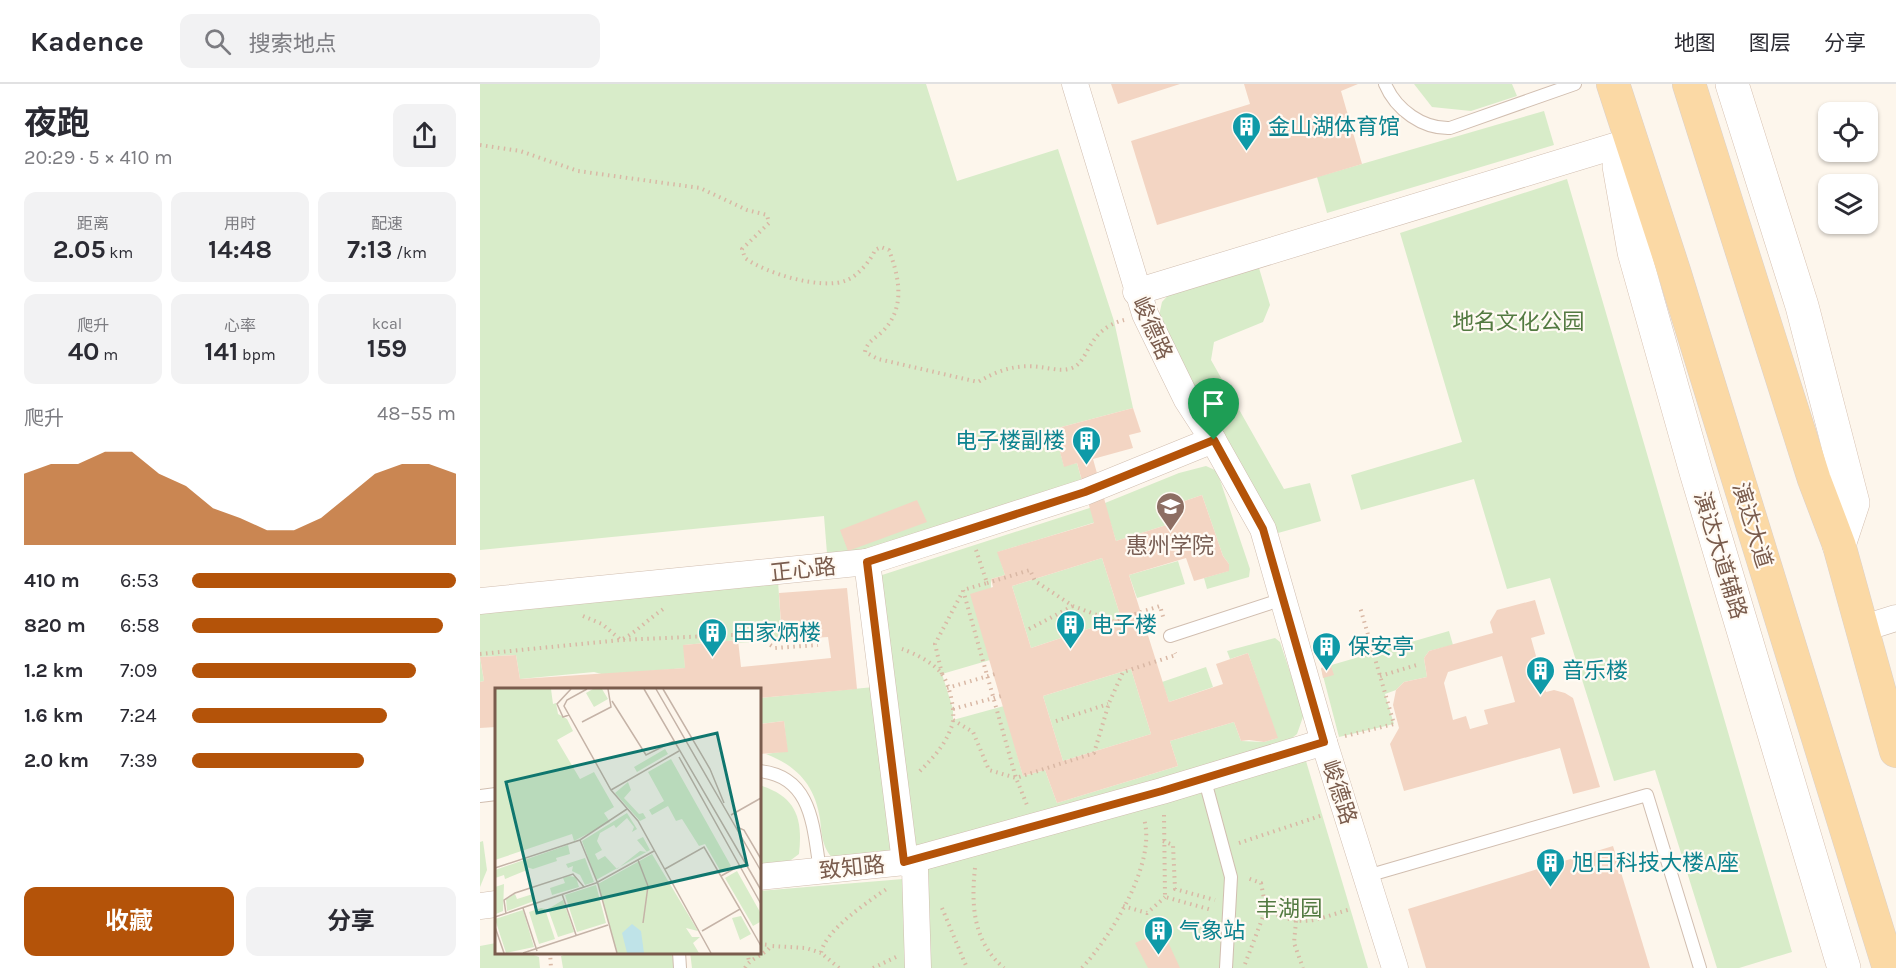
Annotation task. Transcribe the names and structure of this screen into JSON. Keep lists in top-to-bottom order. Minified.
{"streets":{"main road":["演达大道","演达大道辅路"],"street":["峻德路","正心路","致知路"]},"crossings":[["峻德路","正心路"],["峻德路","致知路"],["演达大道","演达大道辅路"]],"parks":["地名文化公园","丰湖园"],"places":{"building":["金山湖体育馆","电子楼副楼","电子楼","田家炳楼","保安亭","音乐楼","旭日科技大楼A座","气象站"],"school or university":["惠州学院"]},"page":{"header":"Kadence","search":"搜索地点","nav":["地图","图层","分享"],"heading":["夜跑","20:29 · 5 × 410 m"],"stats":[["距离","2.05 km"],["用时","14:48"],["配速","7:13 /km"],["爬升","40 m"],["心率","141 bpm"],["kcal","159"]],"chart":["爬升","48–55 m"],"list":[{"name":"410 m","note":"6:53"},{"name":"820 m","note":"6:58"},{"name":"1.2 km","note":"7:09"},{"name":"1.6 km","note":"7:24"},{"name":"2.0 km","note":"7:39"}],"buttons":["收藏","分享"]}}
